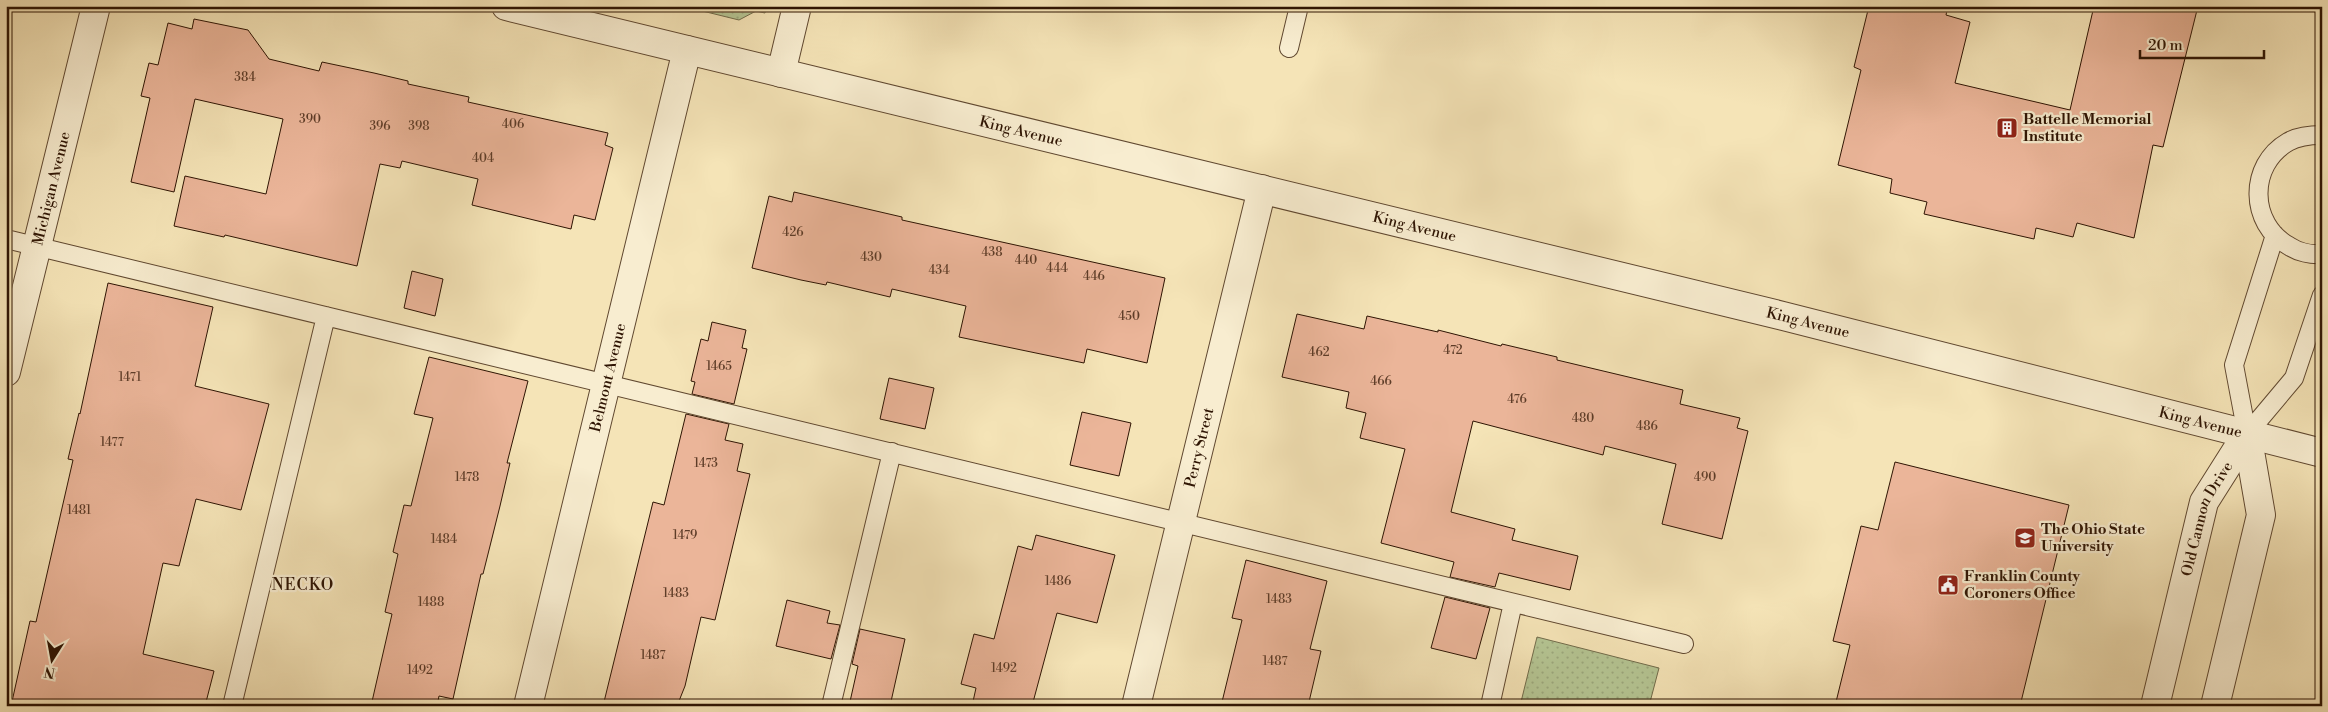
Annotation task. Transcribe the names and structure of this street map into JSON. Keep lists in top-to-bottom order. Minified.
{"streets":{"street":["King Avenue","Michigan Avenue","Belmont Avenue","Perry Street","Old Cannon Drive"]},"crossings":[["King Avenue","Belmont Avenue"],["King Avenue","Perry Street"],["King Avenue","Old Cannon Drive"]],"districts":["NECKO"],"places":{"building":["Battelle Memorial Institute"],"school or university":["The Ohio State University"],"public building":["Franklin County Coroners Office"]},"house_numbers":["384","390","406","396","398","404","426","438","430","440","444","434","446","450","472","462","1465","1471","466","476","480","486","1477","1473","1478","490","1481","1479","1484","1486","1483","1483","1488","1487","1487","1492","1492"],"scale_bar":"20 m","north":"bottom"}
